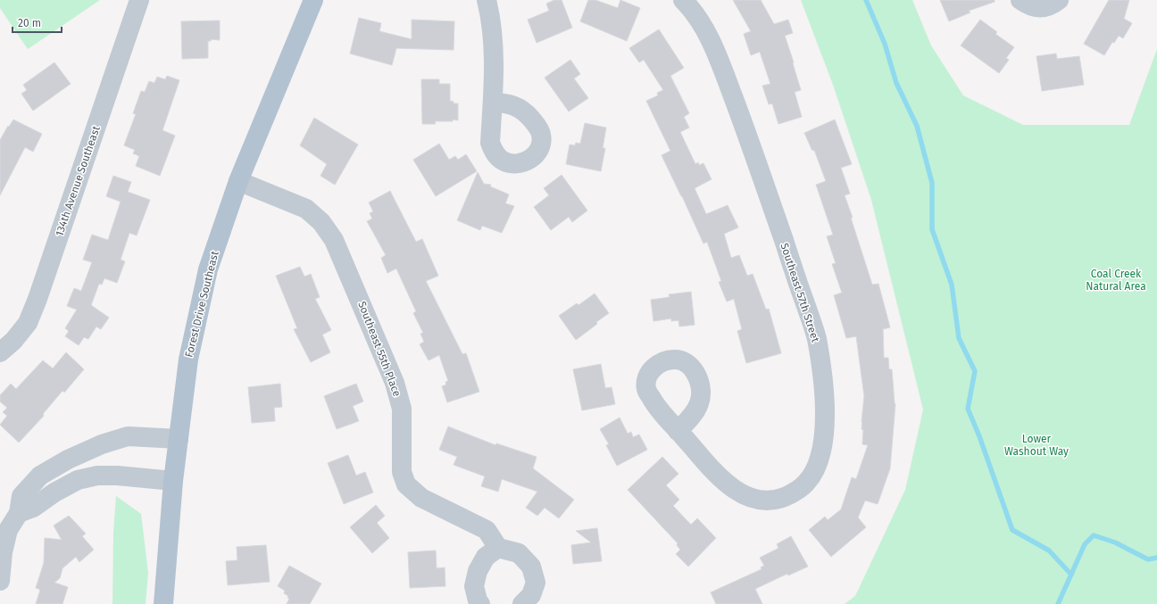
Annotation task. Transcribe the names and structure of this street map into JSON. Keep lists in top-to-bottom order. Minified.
{"streets":{"main road":["Forest Drive Southeast"],"street":["134th Avenue Southeast","Southeast 57th Street","Southeast 55th Place"]},"crossings":[["Forest Drive Southeast","Southeast 55th Place"]],"parks":["Coal Creek Natural Area","Lower Washout Way"],"scale_bar":"20 m"}
